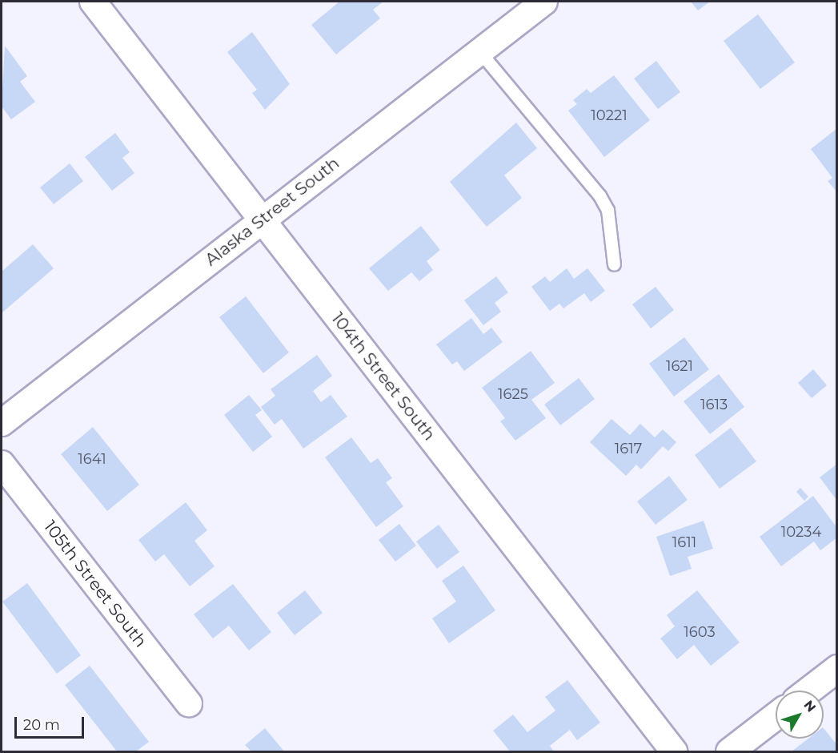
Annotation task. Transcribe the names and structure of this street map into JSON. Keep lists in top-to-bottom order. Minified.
{"streets":{"street":["Alaska Street South","104th Street South","105th Street South"]},"crossings":[["Alaska Street South","104th Street South"]],"house_numbers":["10221","1621","1625","1613","1617","1641","10234","1611","1603"],"scale_bar":"20 m","north":"top right"}
